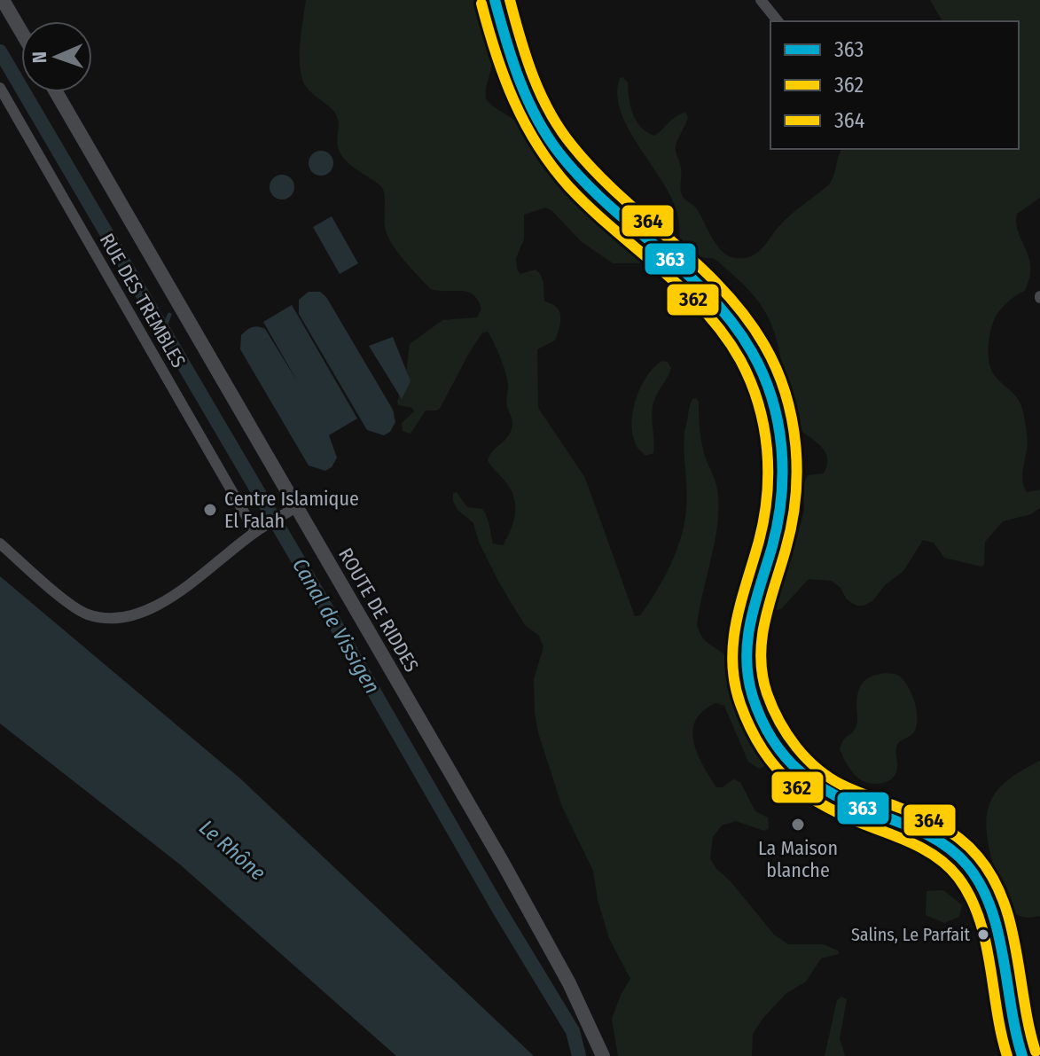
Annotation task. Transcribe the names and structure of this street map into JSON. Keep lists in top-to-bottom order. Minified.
{"streets":{"street":["RUE DES TREMBLES","ROUTE DE RIDDES"]},"water":["Canal de Vissigen","Le Rhône"],"places":["Centre Islamique El Falah","La Maison blanche","Salins, Le Parfait"],"lines":["transit line 363","transit line 364","transit line 362"],"legend":["363","362","364"],"north":"left"}
